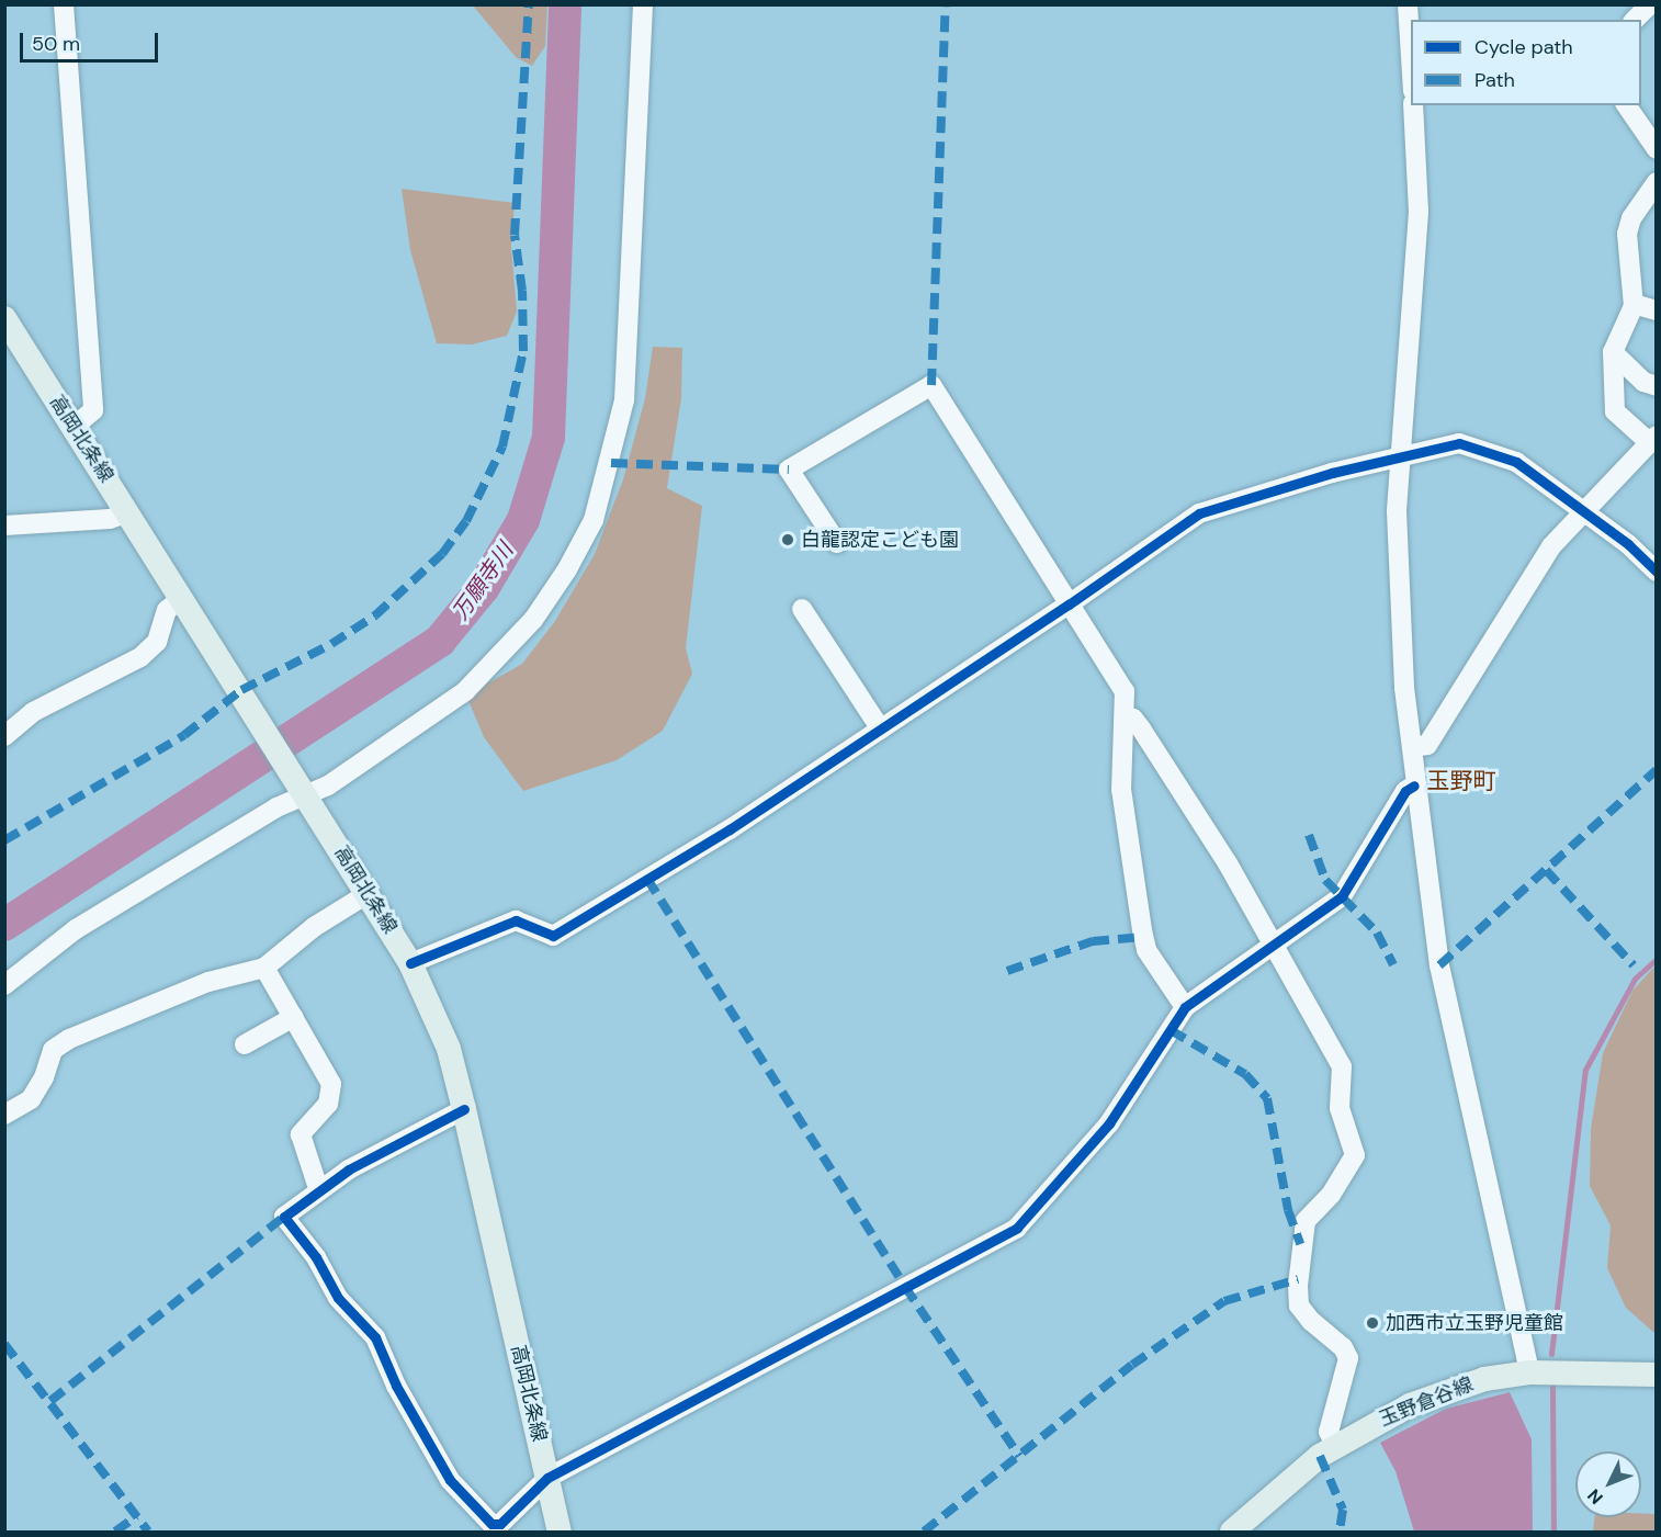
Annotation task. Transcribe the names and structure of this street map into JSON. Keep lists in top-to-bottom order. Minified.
{"streets":{"main road":["高岡北条線","玉野倉谷線"]},"districts":["玉野町"],"water":["万願寺川"],"places":["白龍認定こども園","加西市立玉野児童館"],"legend":["Cycle path","Path"],"scale_bar":"50 m","north":"bottom left"}
